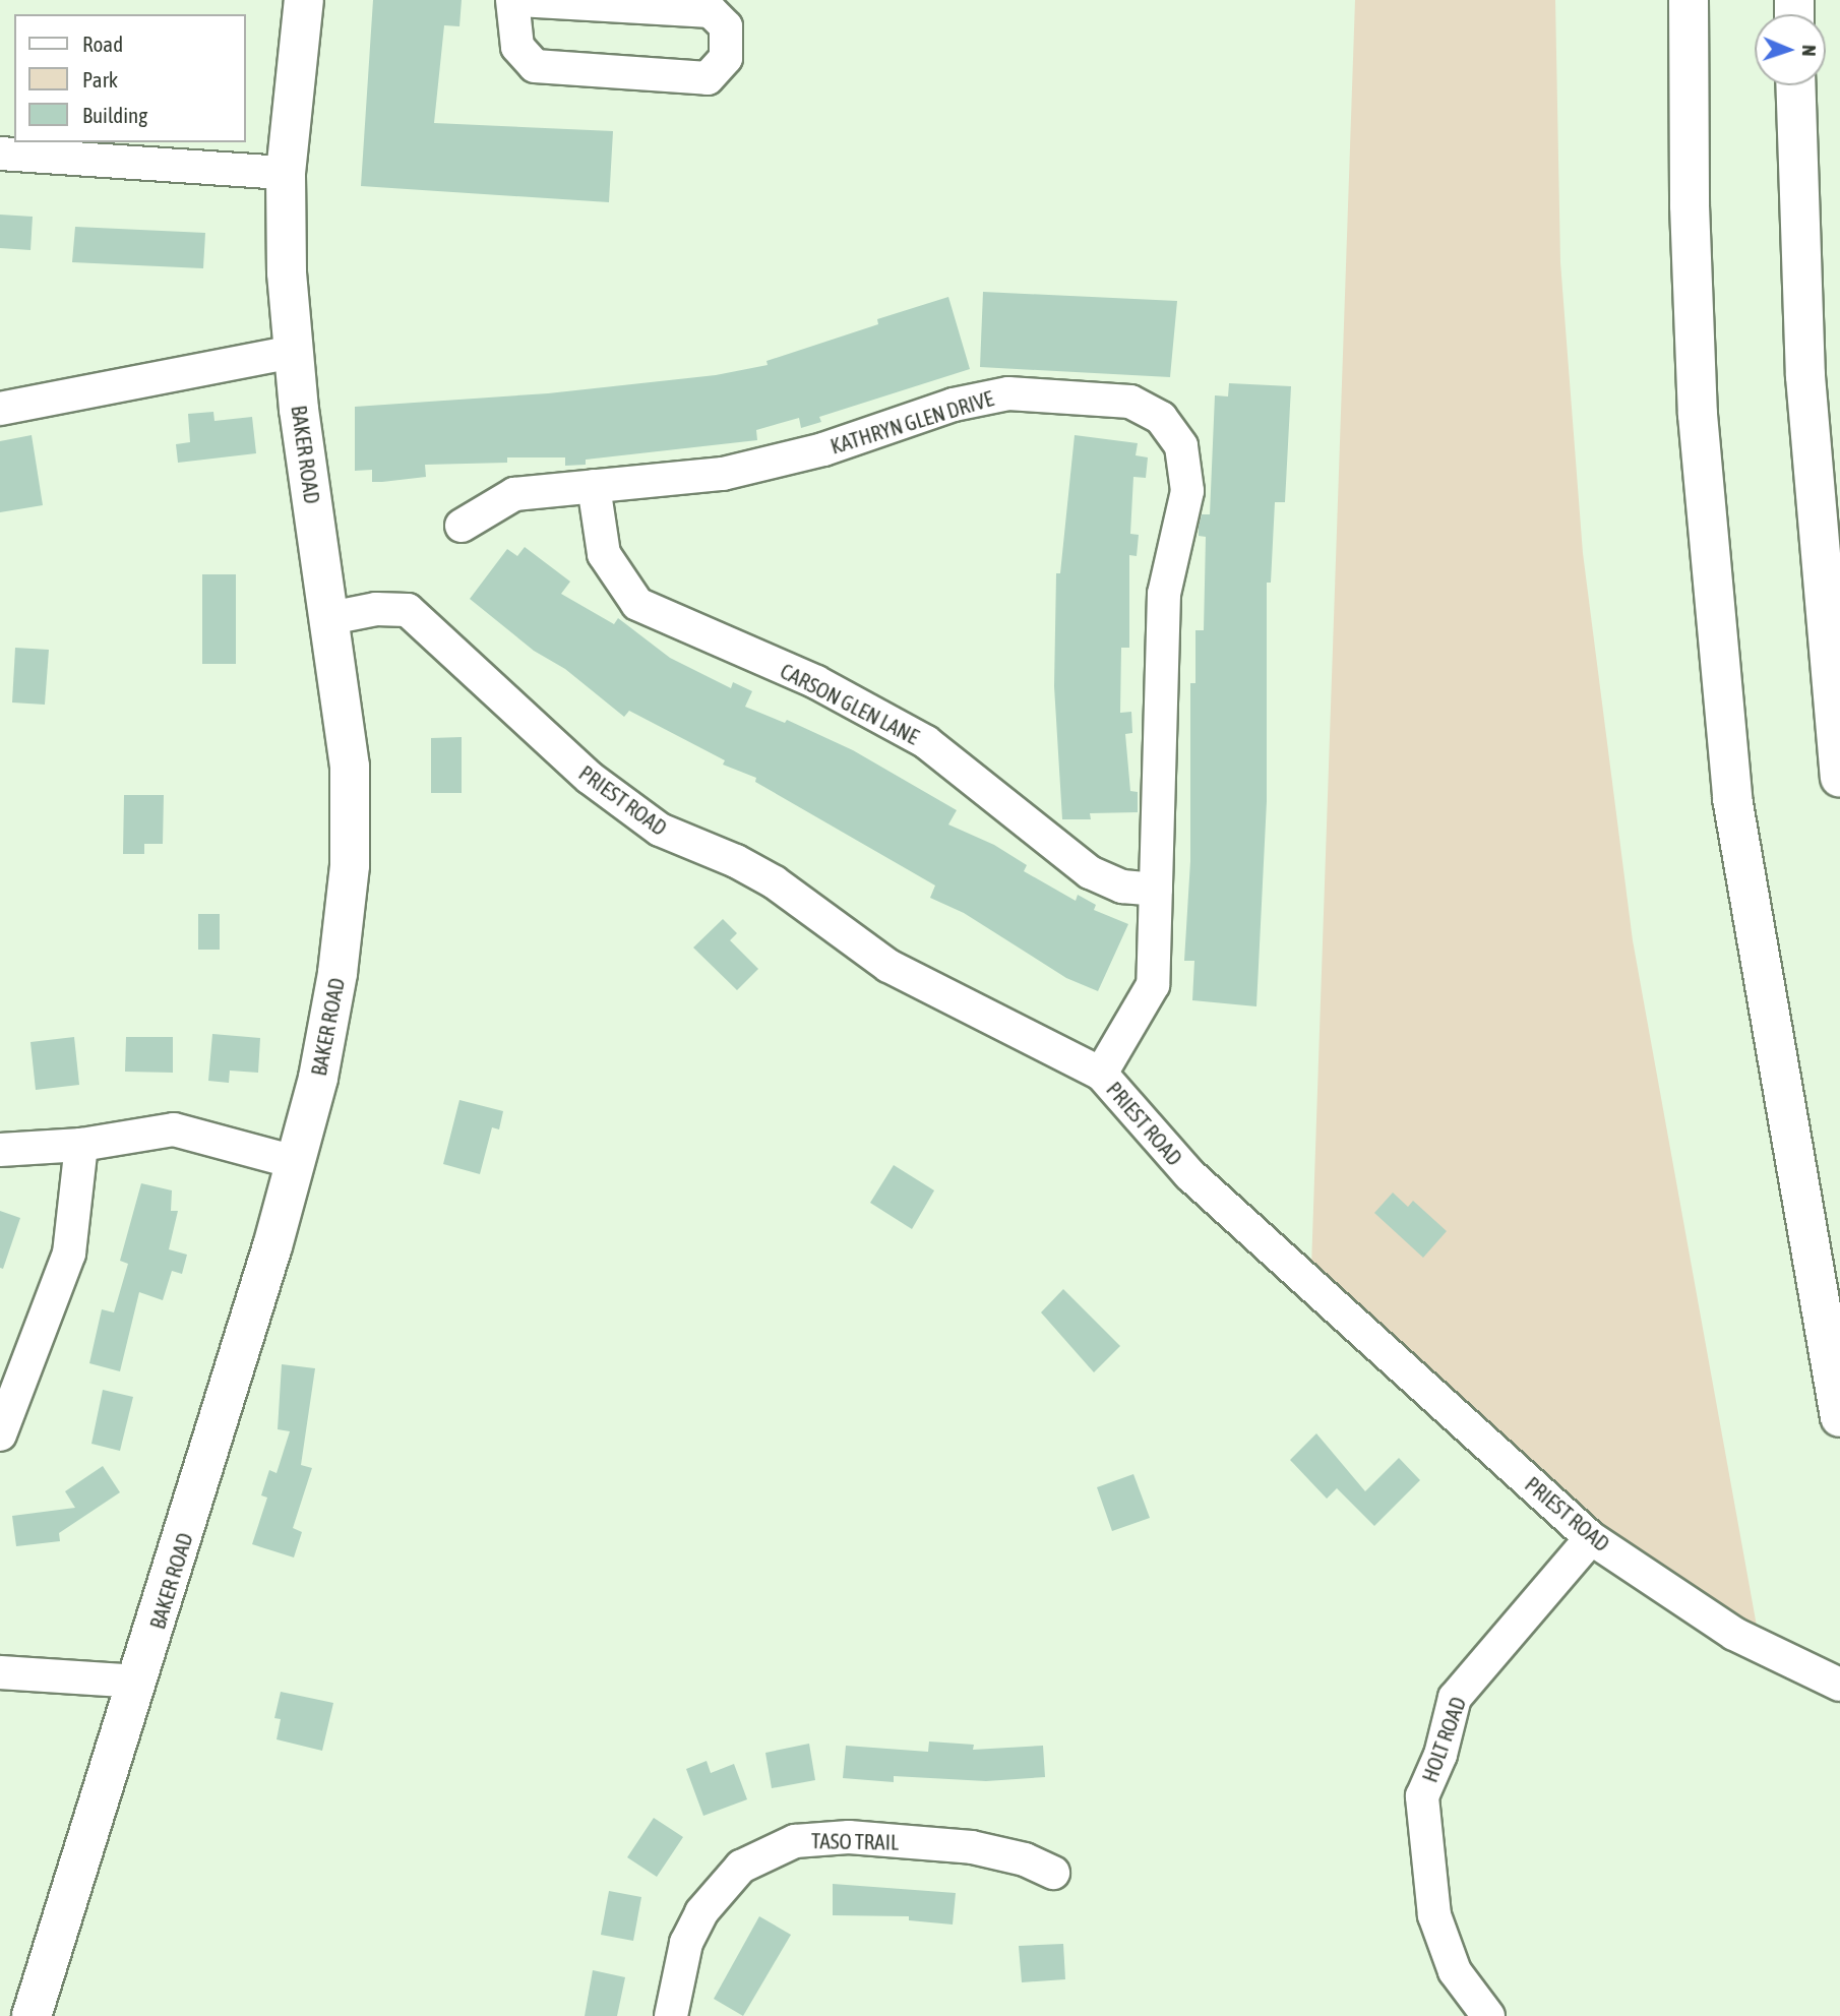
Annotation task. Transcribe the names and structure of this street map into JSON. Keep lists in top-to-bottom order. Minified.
{"streets":{"main road":["BAKER ROAD"],"street":["KATHRYN GLEN DRIVE","CARSON GLEN LANE","PRIEST ROAD","HOLT ROAD","TASO TRAIL"]},"crossings":[["KATHRYN GLEN DRIVE","CARSON GLEN LANE"],["KATHRYN GLEN DRIVE","PRIEST ROAD"],["BAKER ROAD","PRIEST ROAD"],["PRIEST ROAD","HOLT ROAD"]],"legend":["Road","Park","Building"],"north":"right"}
